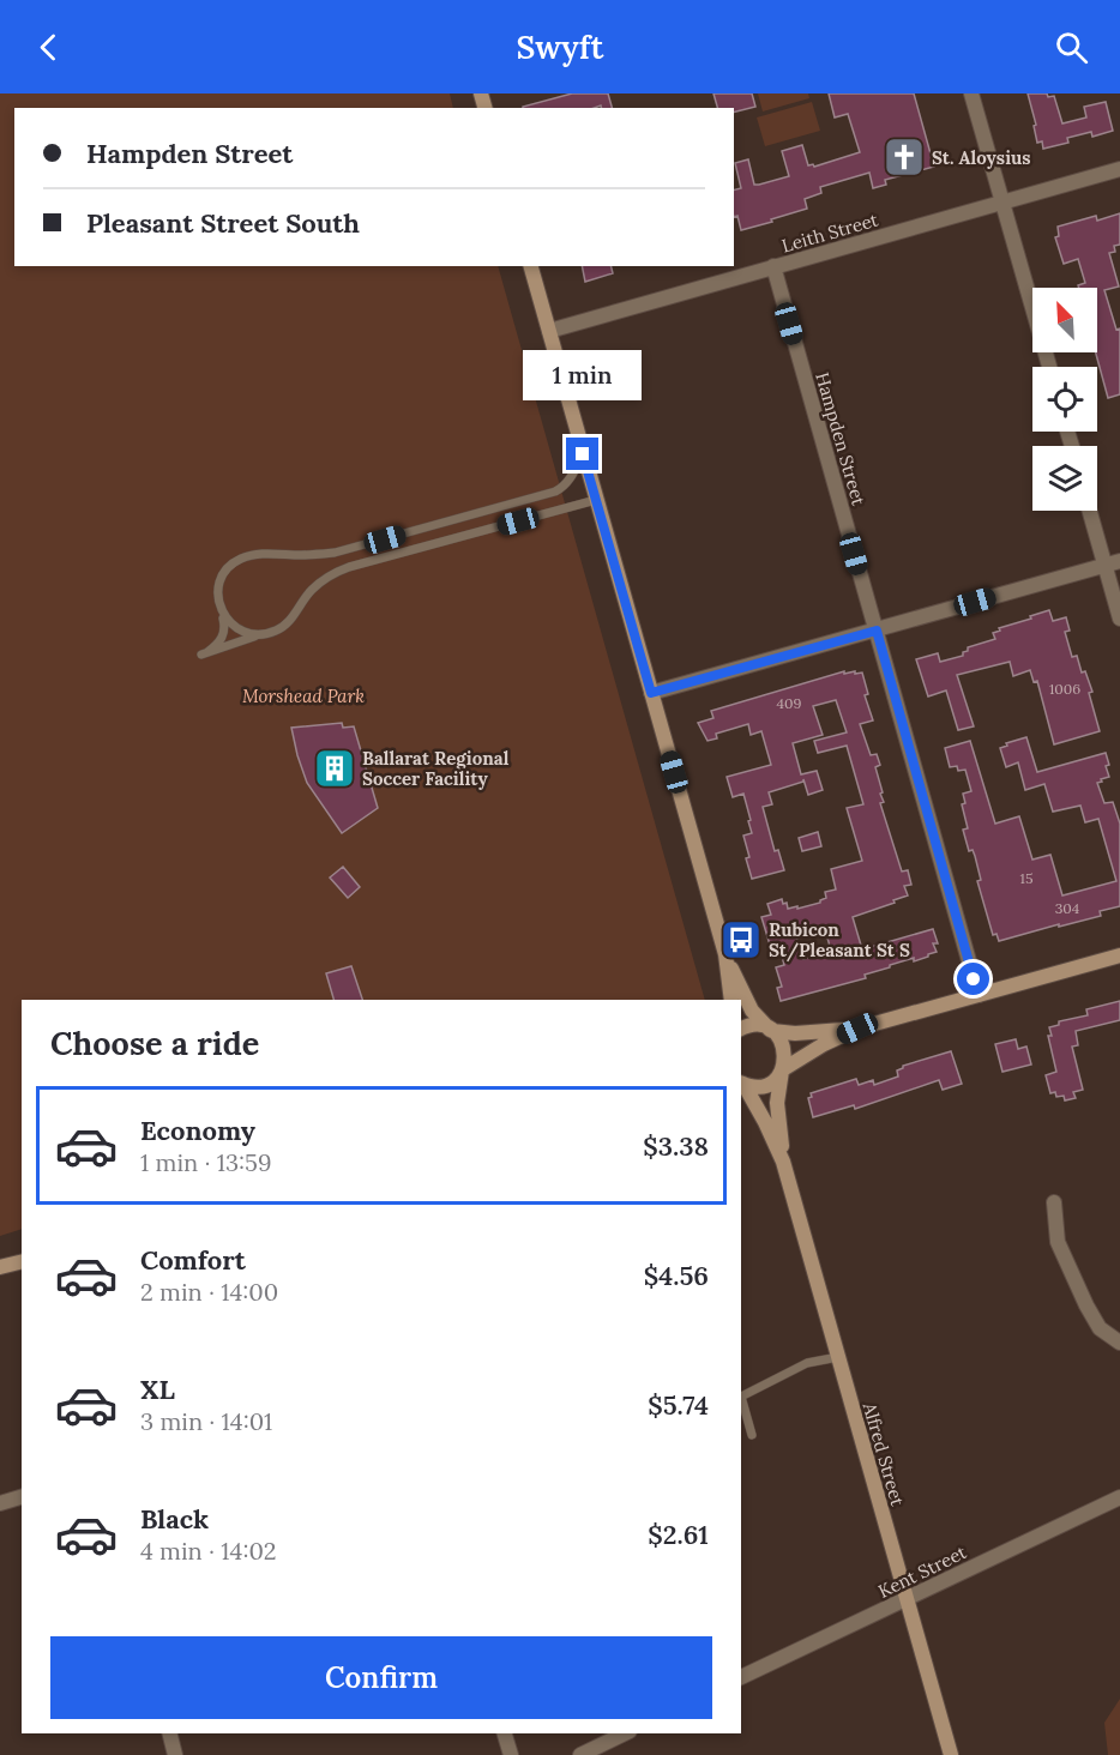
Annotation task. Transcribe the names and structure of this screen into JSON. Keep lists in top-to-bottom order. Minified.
{"streets":{"street":["Leith Street","Hampden Street","Alfred Street","Kent Street"]},"crossings":[["Leith Street","Hampden Street"],["Alfred Street","Kent Street"]],"parks":["Morshead Park"],"places":{"church":["St. Aloysius"],"building":["Ballarat Regional Soccer Facility"],"bus stop":["Rubicon St/Pleasant St S"]},"house_numbers":["1006","409","15","304"],"north":"top left","page":{"header":"Swyft","banner":["Hampden Street","Pleasant Street South"],"bubble":"1 min","heading":"Choose a ride","list":[{"name":"Economy","note":"1 min · 13:59","value":"$3.38"},{"name":"Comfort","note":"2 min · 14:00","value":"$4.56"},{"name":"XL","note":"3 min · 14:01","value":"$5.74"},{"name":"Black","note":"4 min · 14:02","value":"$2.61"}],"buttons":"Confirm"}}
